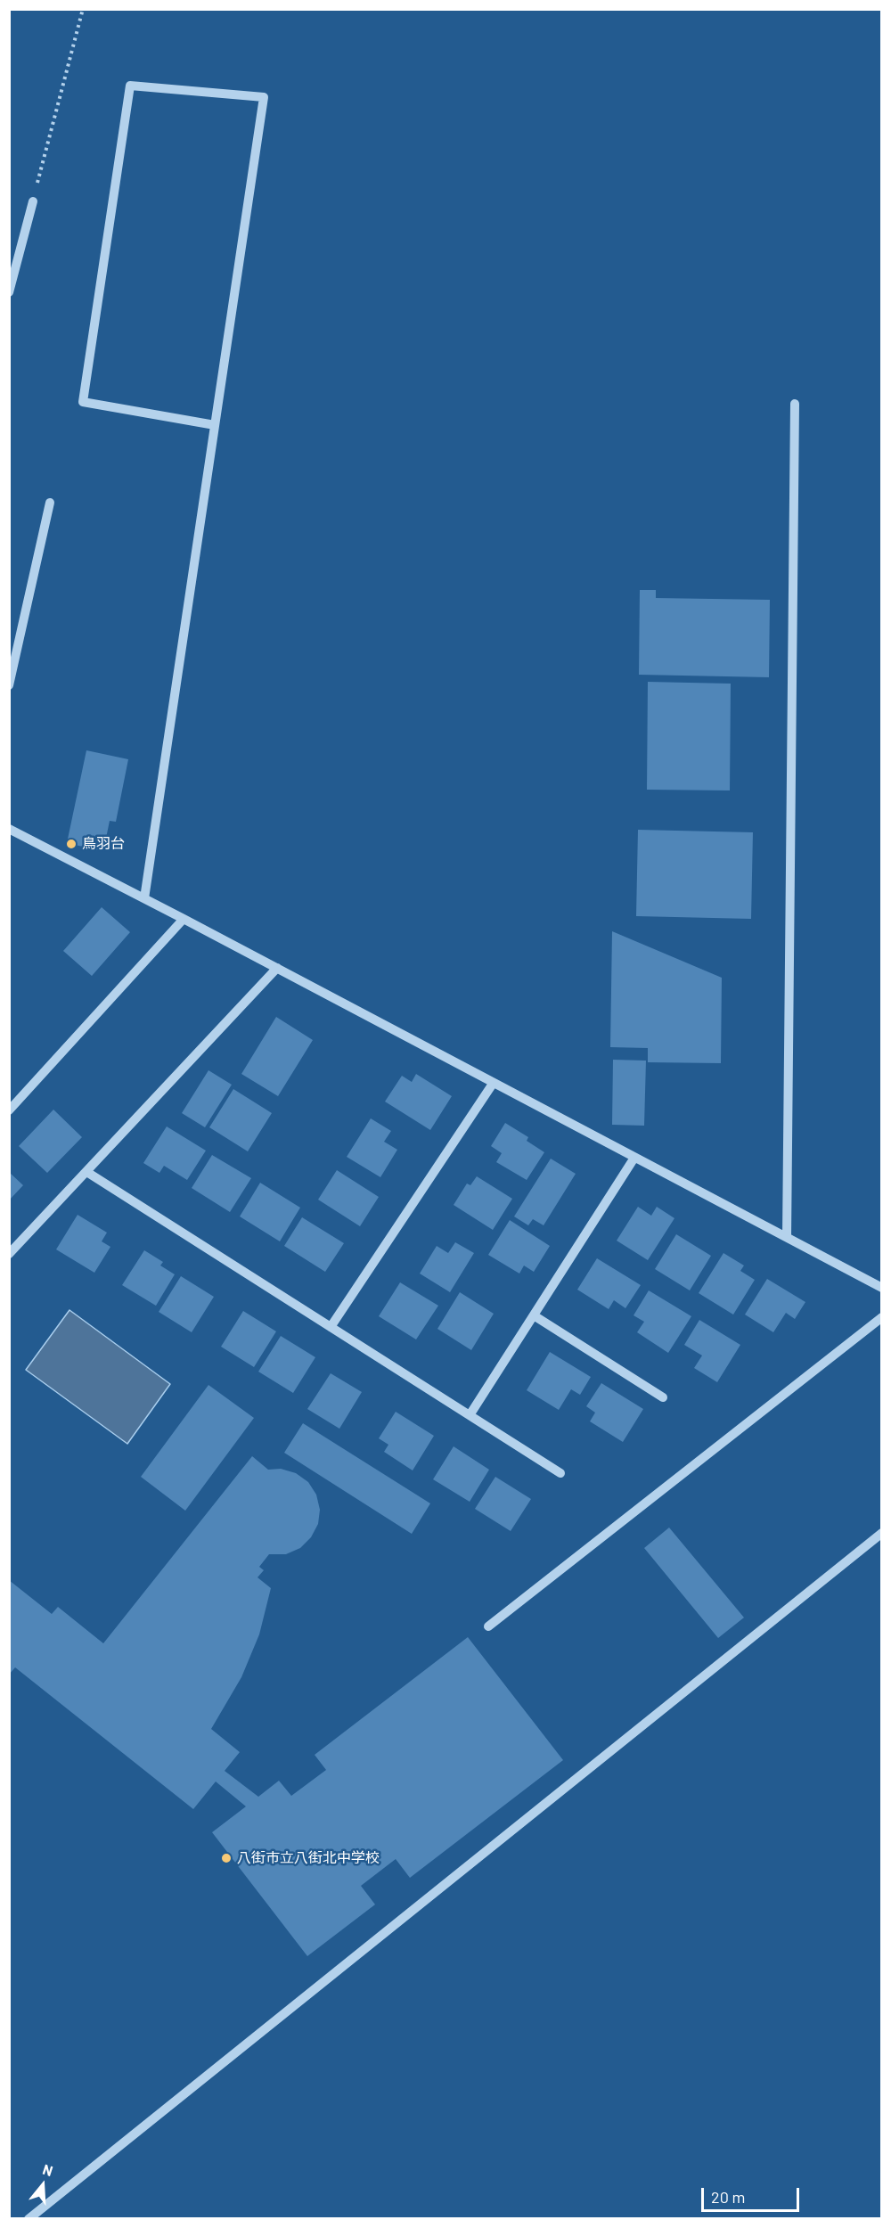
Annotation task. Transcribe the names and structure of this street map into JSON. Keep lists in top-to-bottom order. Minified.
{"places":["鳥羽台","八街市立八街北中学校"],"scale_bar":"20 m","north":"top"}
